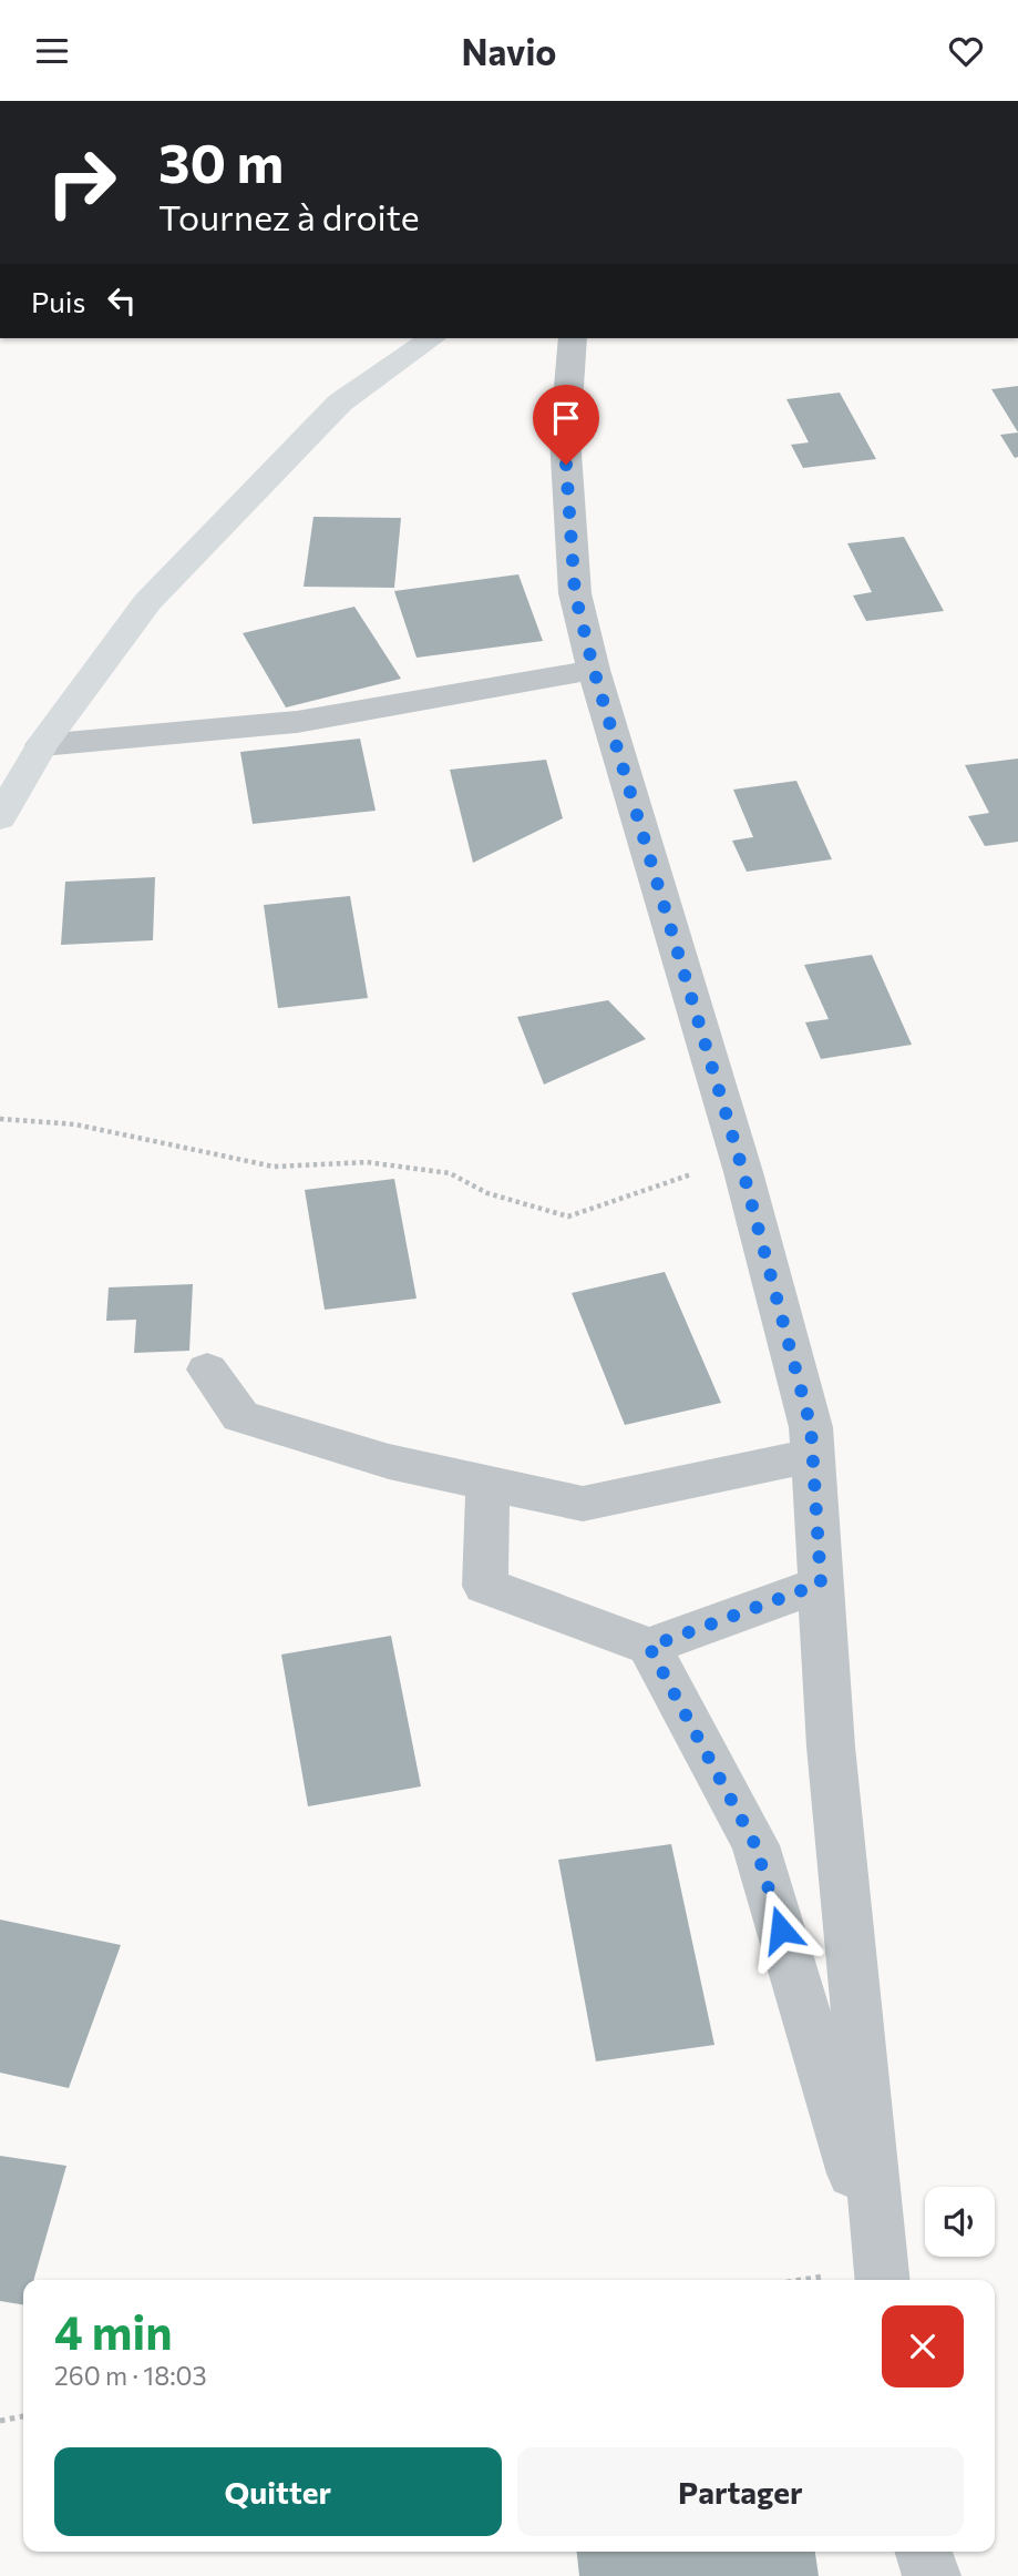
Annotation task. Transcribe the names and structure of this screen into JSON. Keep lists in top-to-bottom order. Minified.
{"page":{"header":"Navio","turn":["30 m","Tournez à droite"],"then":"Puis","heading":["4 min","260 m · 18:03"],"buttons":["Quitter","Partager"]}}
